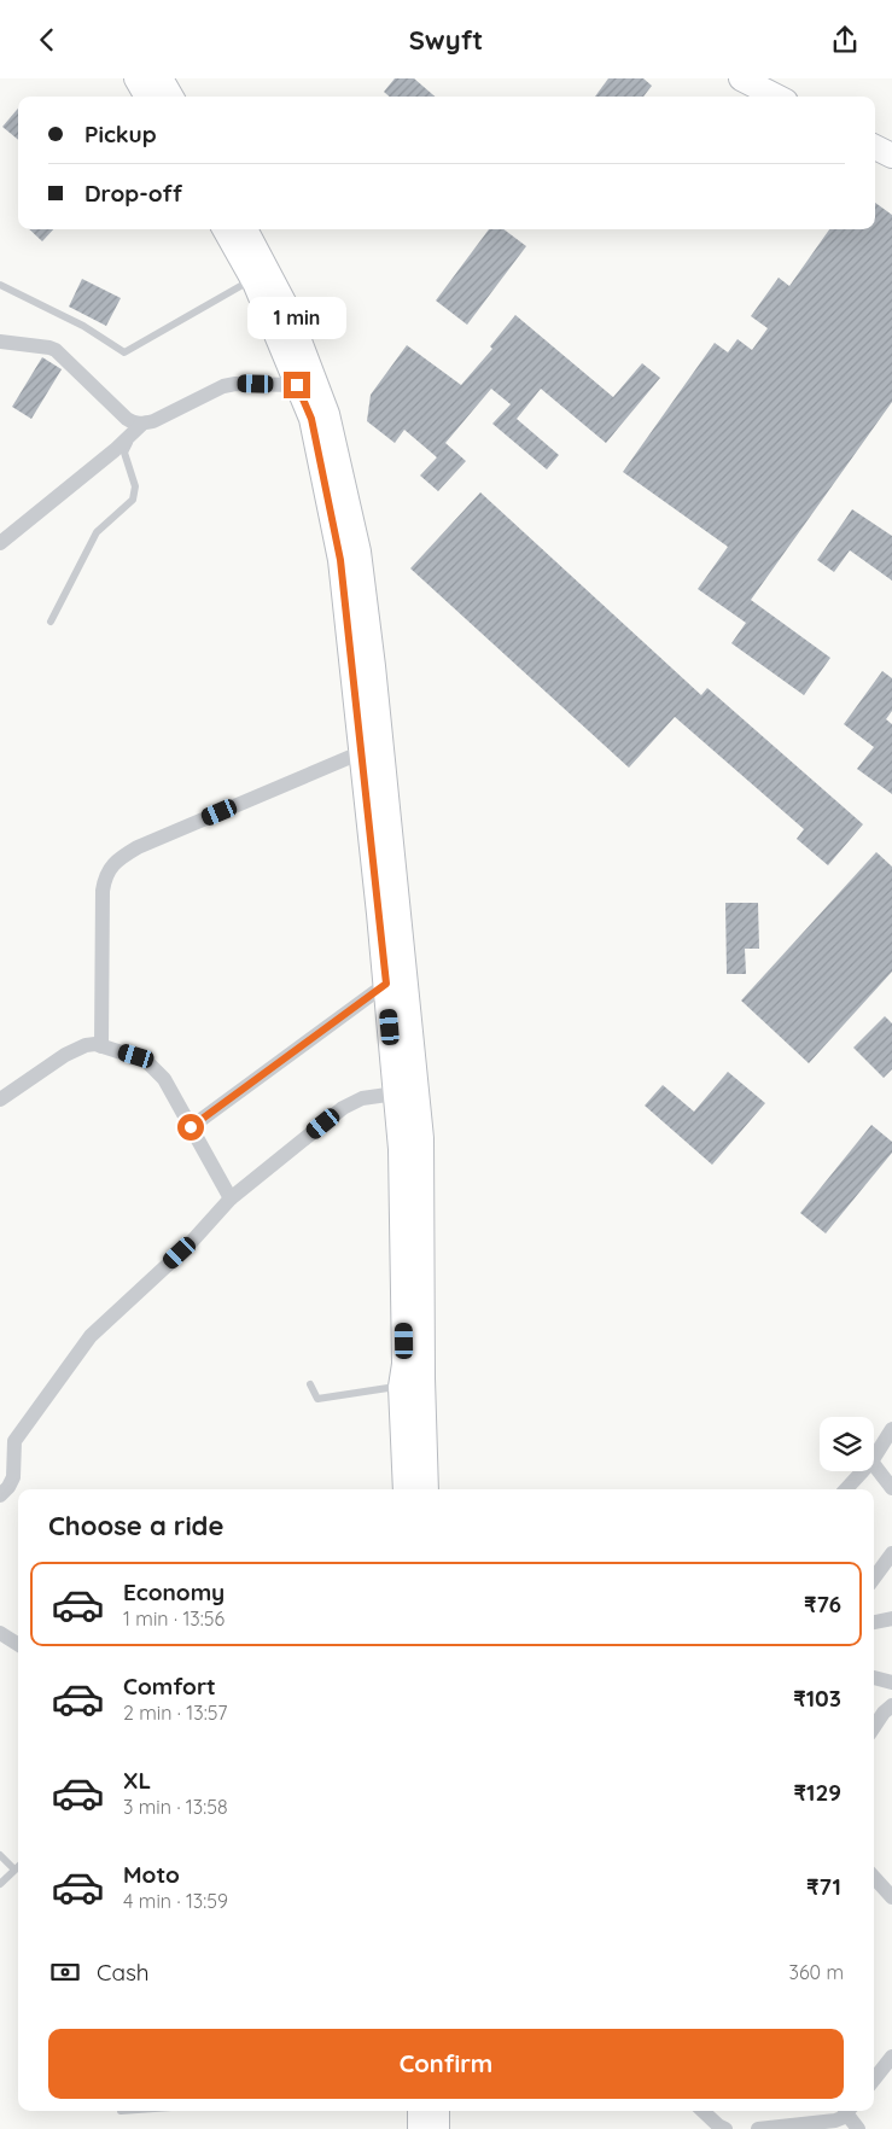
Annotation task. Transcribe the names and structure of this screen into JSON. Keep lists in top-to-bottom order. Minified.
{"page":{"header":"Swyft","banner":["Pickup","Drop-off"],"bubble":"1 min","heading":"Choose a ride","list":[{"name":"Economy","note":"1 min · 13:56","value":"₹76"},{"name":"Comfort","note":"2 min · 13:57","value":"₹103"},{"name":"XL","note":"3 min · 13:58","value":"₹129"},{"name":"Moto","note":"4 min · 13:59","value":"₹71"}],"pay":["Cash","360 m"],"buttons":"Confirm"}}
